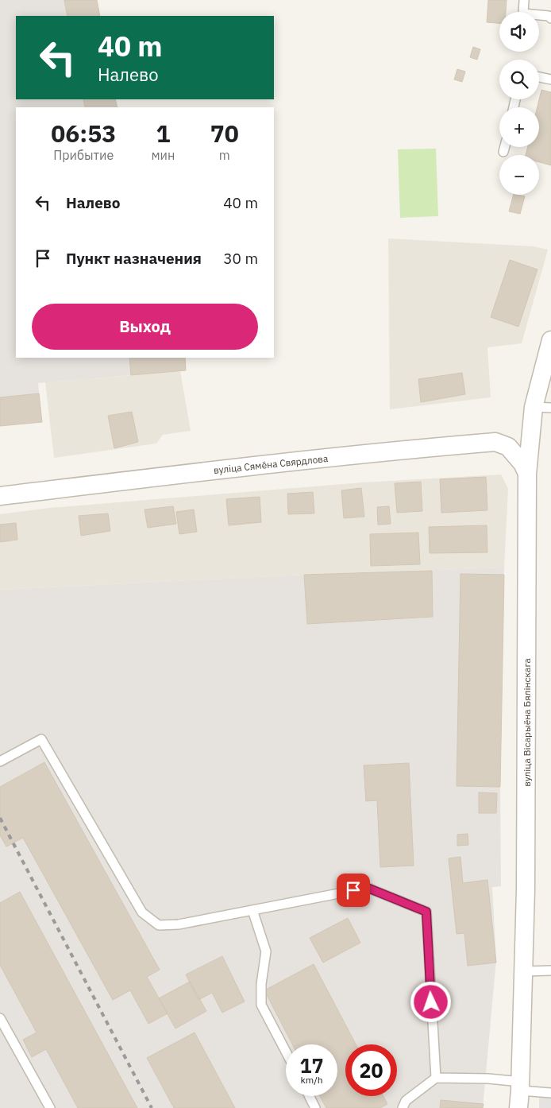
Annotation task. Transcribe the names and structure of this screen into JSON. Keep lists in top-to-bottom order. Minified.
{"streets":{"street":["вуліца Сямёна Свярдлова","вуліца Вісарыёна Бялінскага"]},"crossings":[["вуліца Сямёна Свярдлова","вуліца Вісарыёна Бялінскага"]],"page":{"map_buttons":["+","−"],"turn":["40 m","Налево"],"eta":["06:53","Прибытие","1","мин","70","m"],"list":[{"name":"Налево","value":"40 m"},{"name":"Пункт назначения","value":"30 m"}],"buttons":"Выход","speed":"17 km/h","limit":"20"}}
